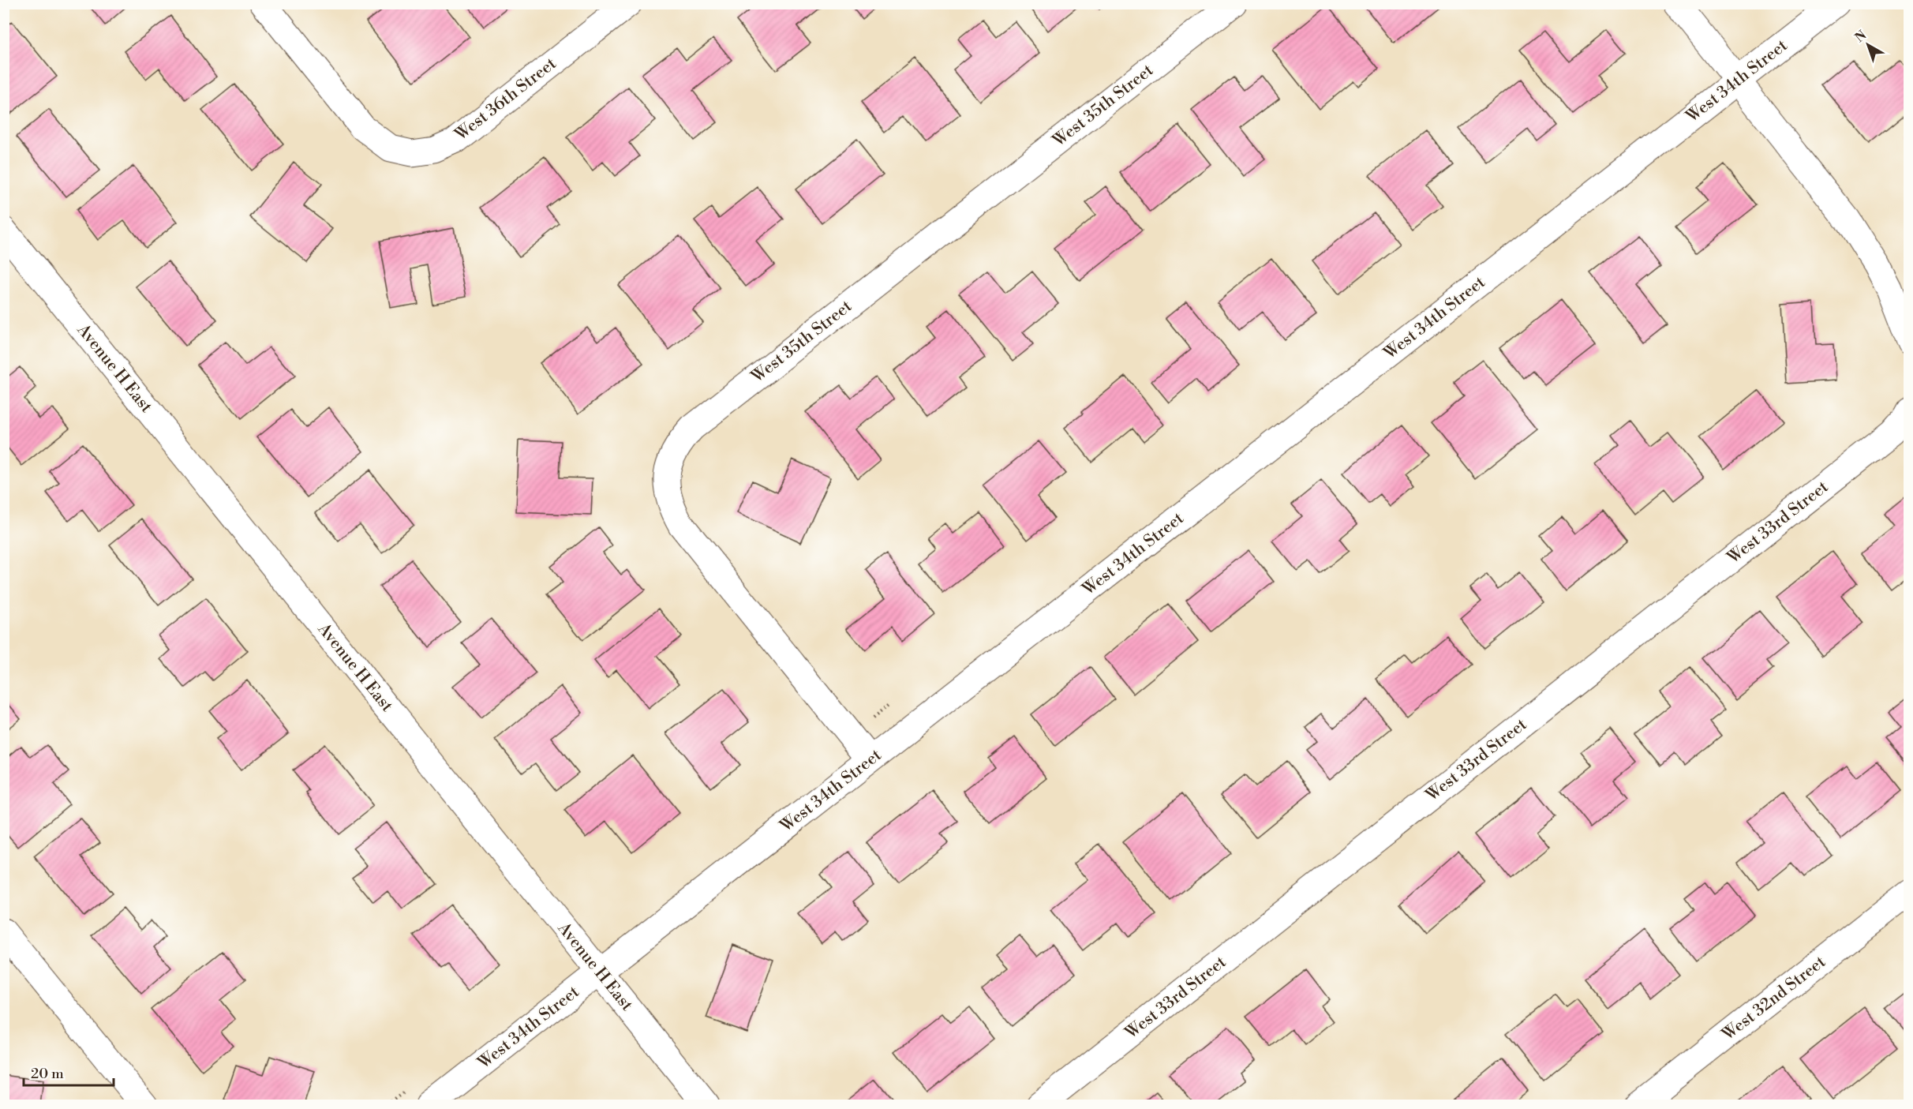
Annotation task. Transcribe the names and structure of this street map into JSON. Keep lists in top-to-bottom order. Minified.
{"streets":{"street":["West 34th Street","West 36th Street","West 35th Street","Avenue H East","West 33rd Street","West 32nd Street"]},"crossings":[["West 34th Street","West 35th Street"],["West 34th Street","Avenue H East"]],"scale_bar":"20 m","north":"top left"}
